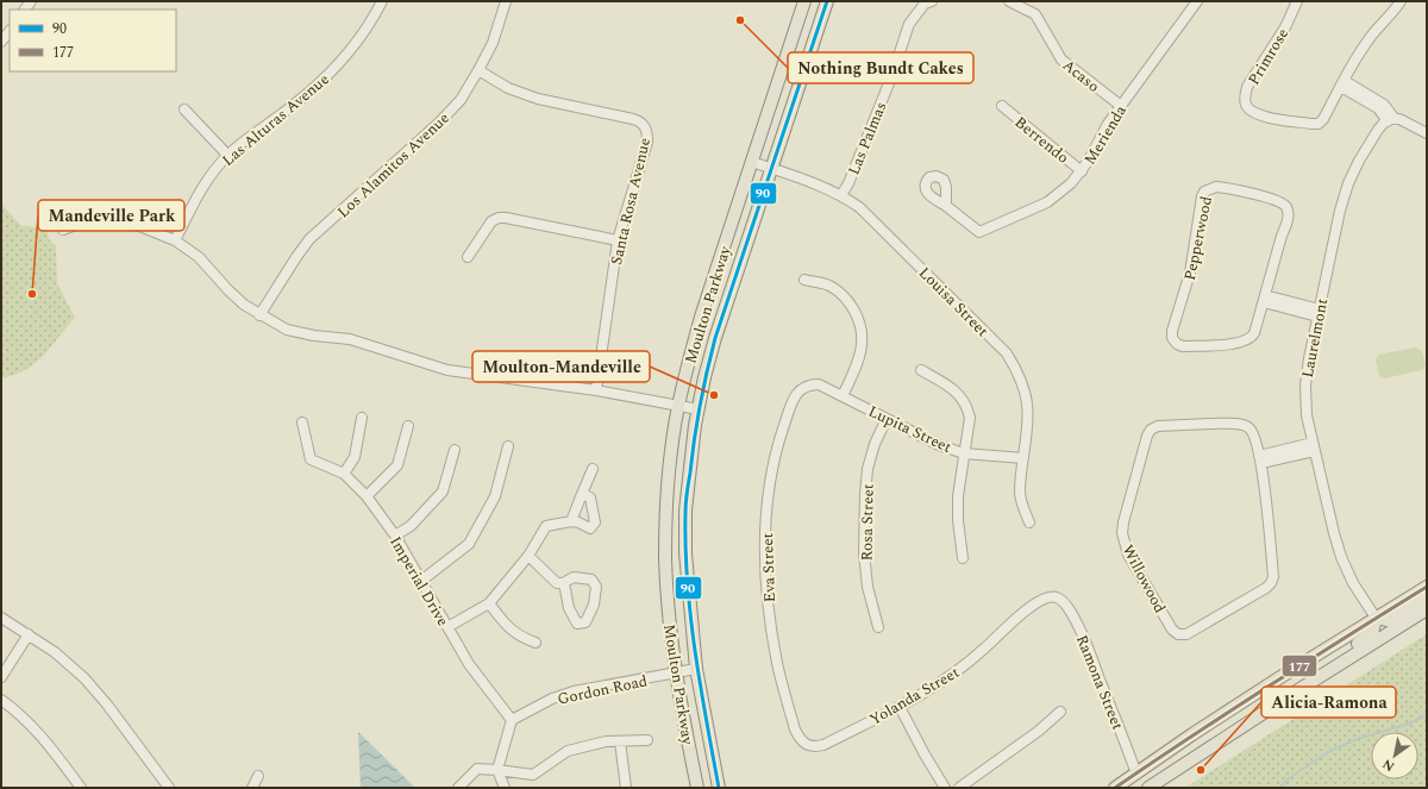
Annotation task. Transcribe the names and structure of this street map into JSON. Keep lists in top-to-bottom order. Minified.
{"streets":{"main road":["Moulton Parkway"],"street":["Primrose","Acaso","Las Alturas Avenue","Merienda","Las Palmas","Berrendo","Los Alamitos Avenue","Santa Rosa Avenue","Pepperwood","Louisa Street","Laurelmont","Lupita Street","Rosa Street","Eva Street","Willowood","Imperial Drive","Ramona Street","Gordon Road","Yolanda Street"]},"crossings":[["Acaso","Merienda"],["Merienda","Berrendo"],["Las Palmas","Louisa Street"],["Los Alamitos Avenue","Santa Rosa Avenue"],["Louisa Street","Moulton Parkway"],["Louisa Street","Lupita Street"],["Moulton Parkway","Gordon Road"],["Lupita Street","Rosa Street"],["Lupita Street","Eva Street"],["Eva Street","Yolanda Street"],["Imperial Drive","Gordon Road"],["Ramona Street","Yolanda Street"]],"places":["Nothing Bundt Cakes","Mandeville Park","Moulton-Mandeville","Alicia-Ramona"],"lines":["transit line 90","transit line 177"],"legend":["90","177"],"north":"bottom left"}
